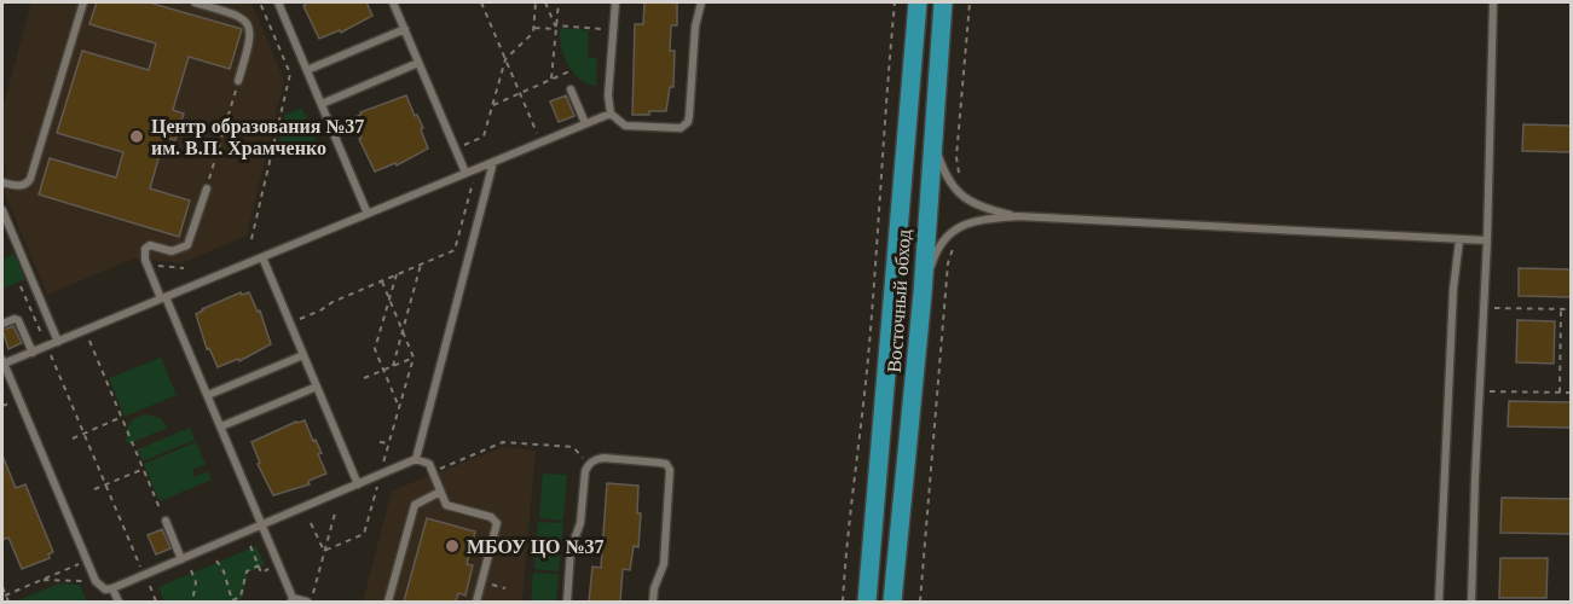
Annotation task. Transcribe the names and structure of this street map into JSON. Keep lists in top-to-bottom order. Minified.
{"streets":{"main road":["Восточный обход"]},"places":["Центр образования №37 им. В.П. Храмченко","МБОУ ЦО №37"]}
